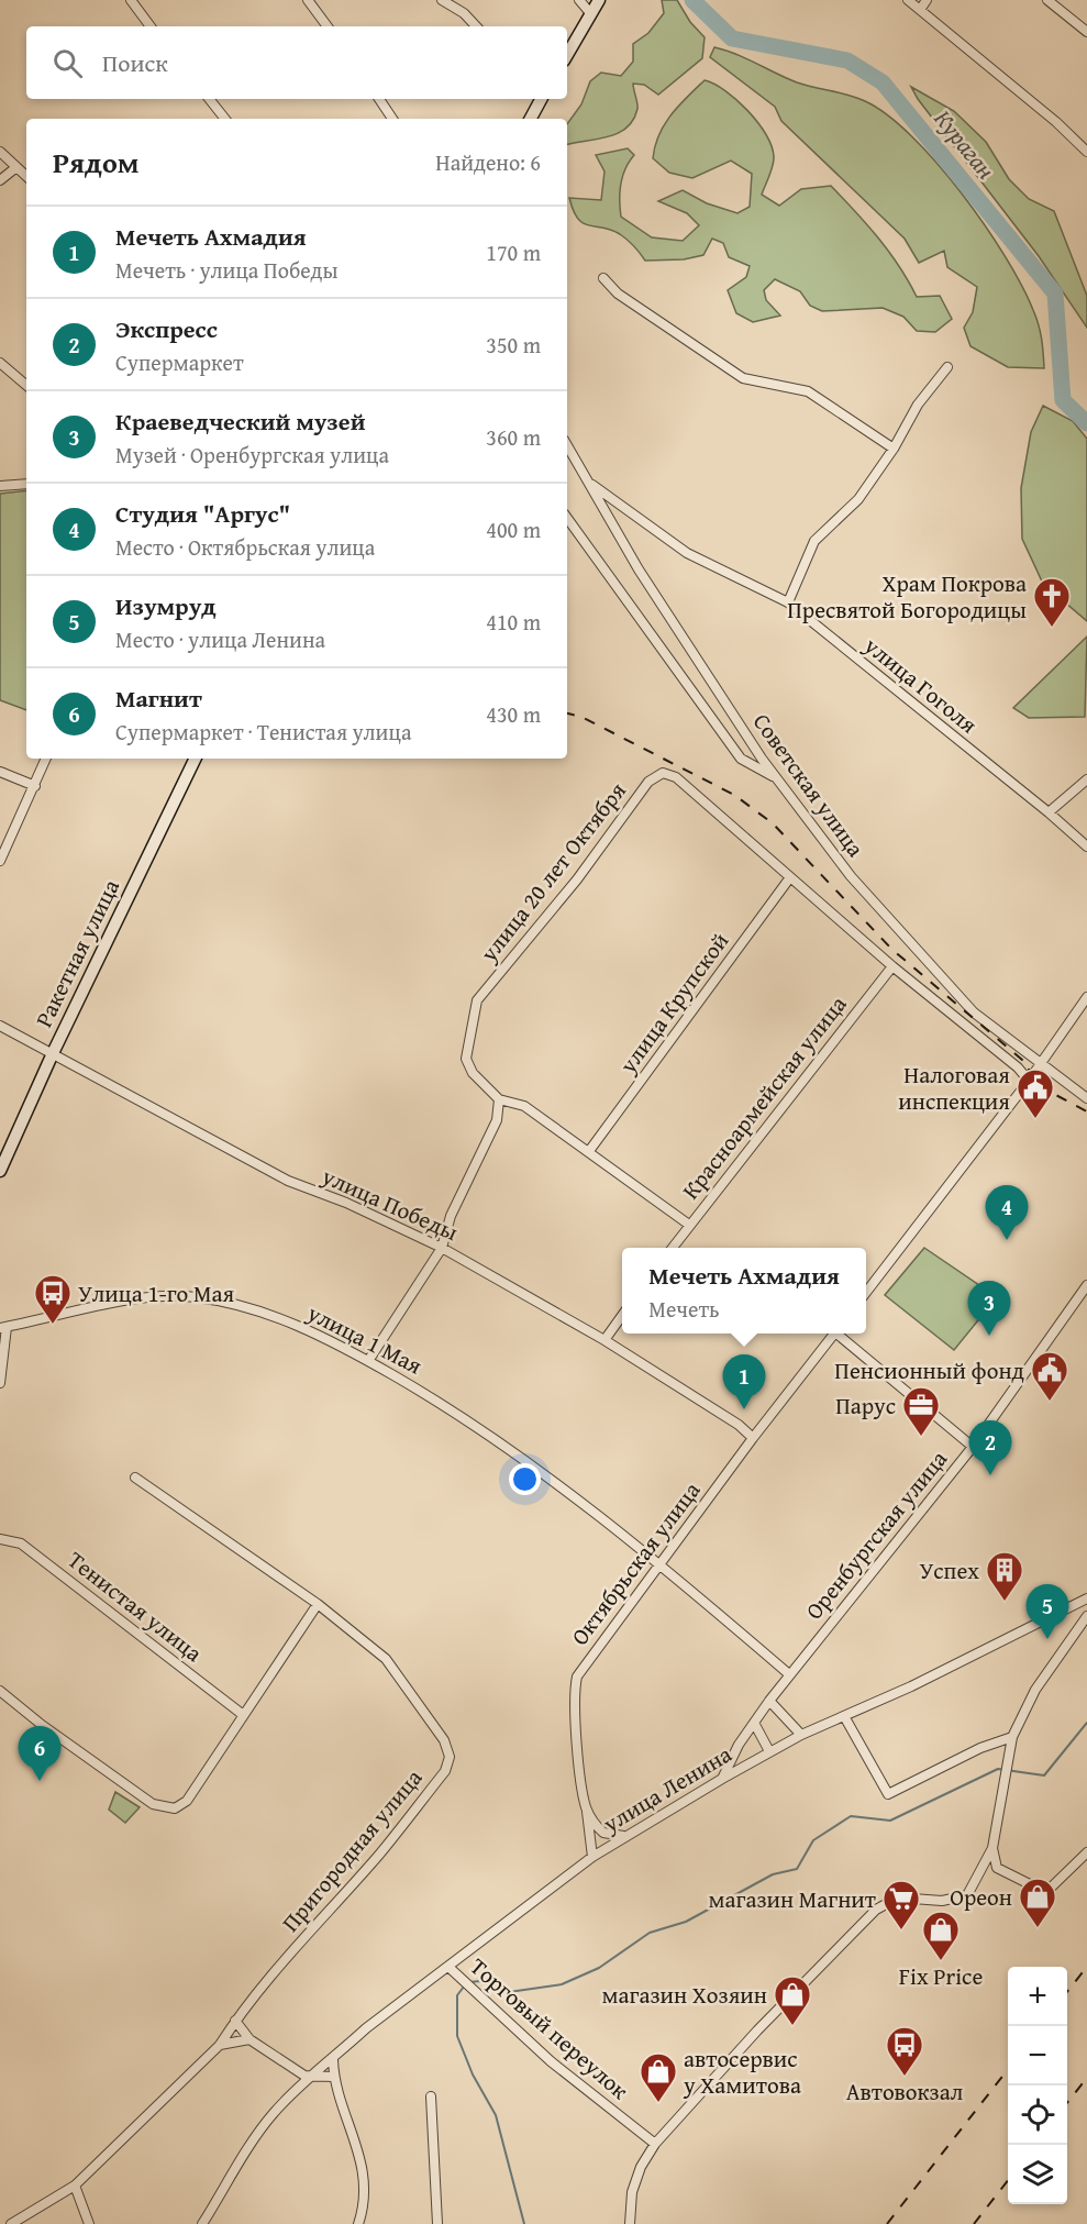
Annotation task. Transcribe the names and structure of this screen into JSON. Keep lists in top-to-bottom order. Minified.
{"streets":{"main road":["Ракетная улица"],"street":["улица Гоголя","Советская улица","улица 20 лет Октября","улица Крупской","Красноармейская улица","улица Победы","улица 1 Мая","Оренбургская улица","Октябрьская улица","Тенистая улица","улица Ленина","Пригородная улица","Торговый переулок"]},"crossings":[["улица Гоголя","Советская улица"],["улица 20 лет Октября","улица Крупской"],["Ракетная улица","улица Победы"],["улица Победы","Октябрьская улица"],["улица 1 Мая","Оренбургская улица"],["улица 1 Мая","Октябрьская улица"],["Оренбургская улица","улица Ленина"],["Октябрьская улица","улица Ленина"],["улица Ленина","Торговый переулок"]],"water":["Кураган"],"places":{"church":["Храм Покрова Пресвятой Богородицы"],"public building":["Налоговая инспекция","Пенсионный фонд"],"bus stop":["Улица 1-го Мая","Автовокзал"],"office":["Парус"],"building":["Успех"],"shop":["Ореон","Fix Price","магазин Хозяин","автосервис у Хамитова"],"supermarket":["магазин Магнит"]},"page":{"search":"Поиск","heading":["Рядом","Найдено: 6"],"list":[{"mark":"1","name":"Мечеть Ахмадия","note":"Мечеть · улица Победы","value":"170 m"},{"mark":"2","name":"Экспресс","note":"Супермаркет","value":"350 m"},{"mark":"3","name":"Краеведческий музей","note":"Музей · Оренбургская улица","value":"360 m"},{"mark":"4","name":"Студия \"Аргус\"","note":"Место · Октябрьская улица","value":"400 m"},{"mark":"5","name":"Изумруд","note":"Место · улица Ленина","value":"410 m"},{"mark":"6","name":"Магнит","note":"Супермаркет · Тенистая улица","value":"430 m"}],"pins":["4","3","1","2","5","6"],"popup":["Мечеть Ахмадия","Мечеть"],"map_buttons":["+","−"]}}
